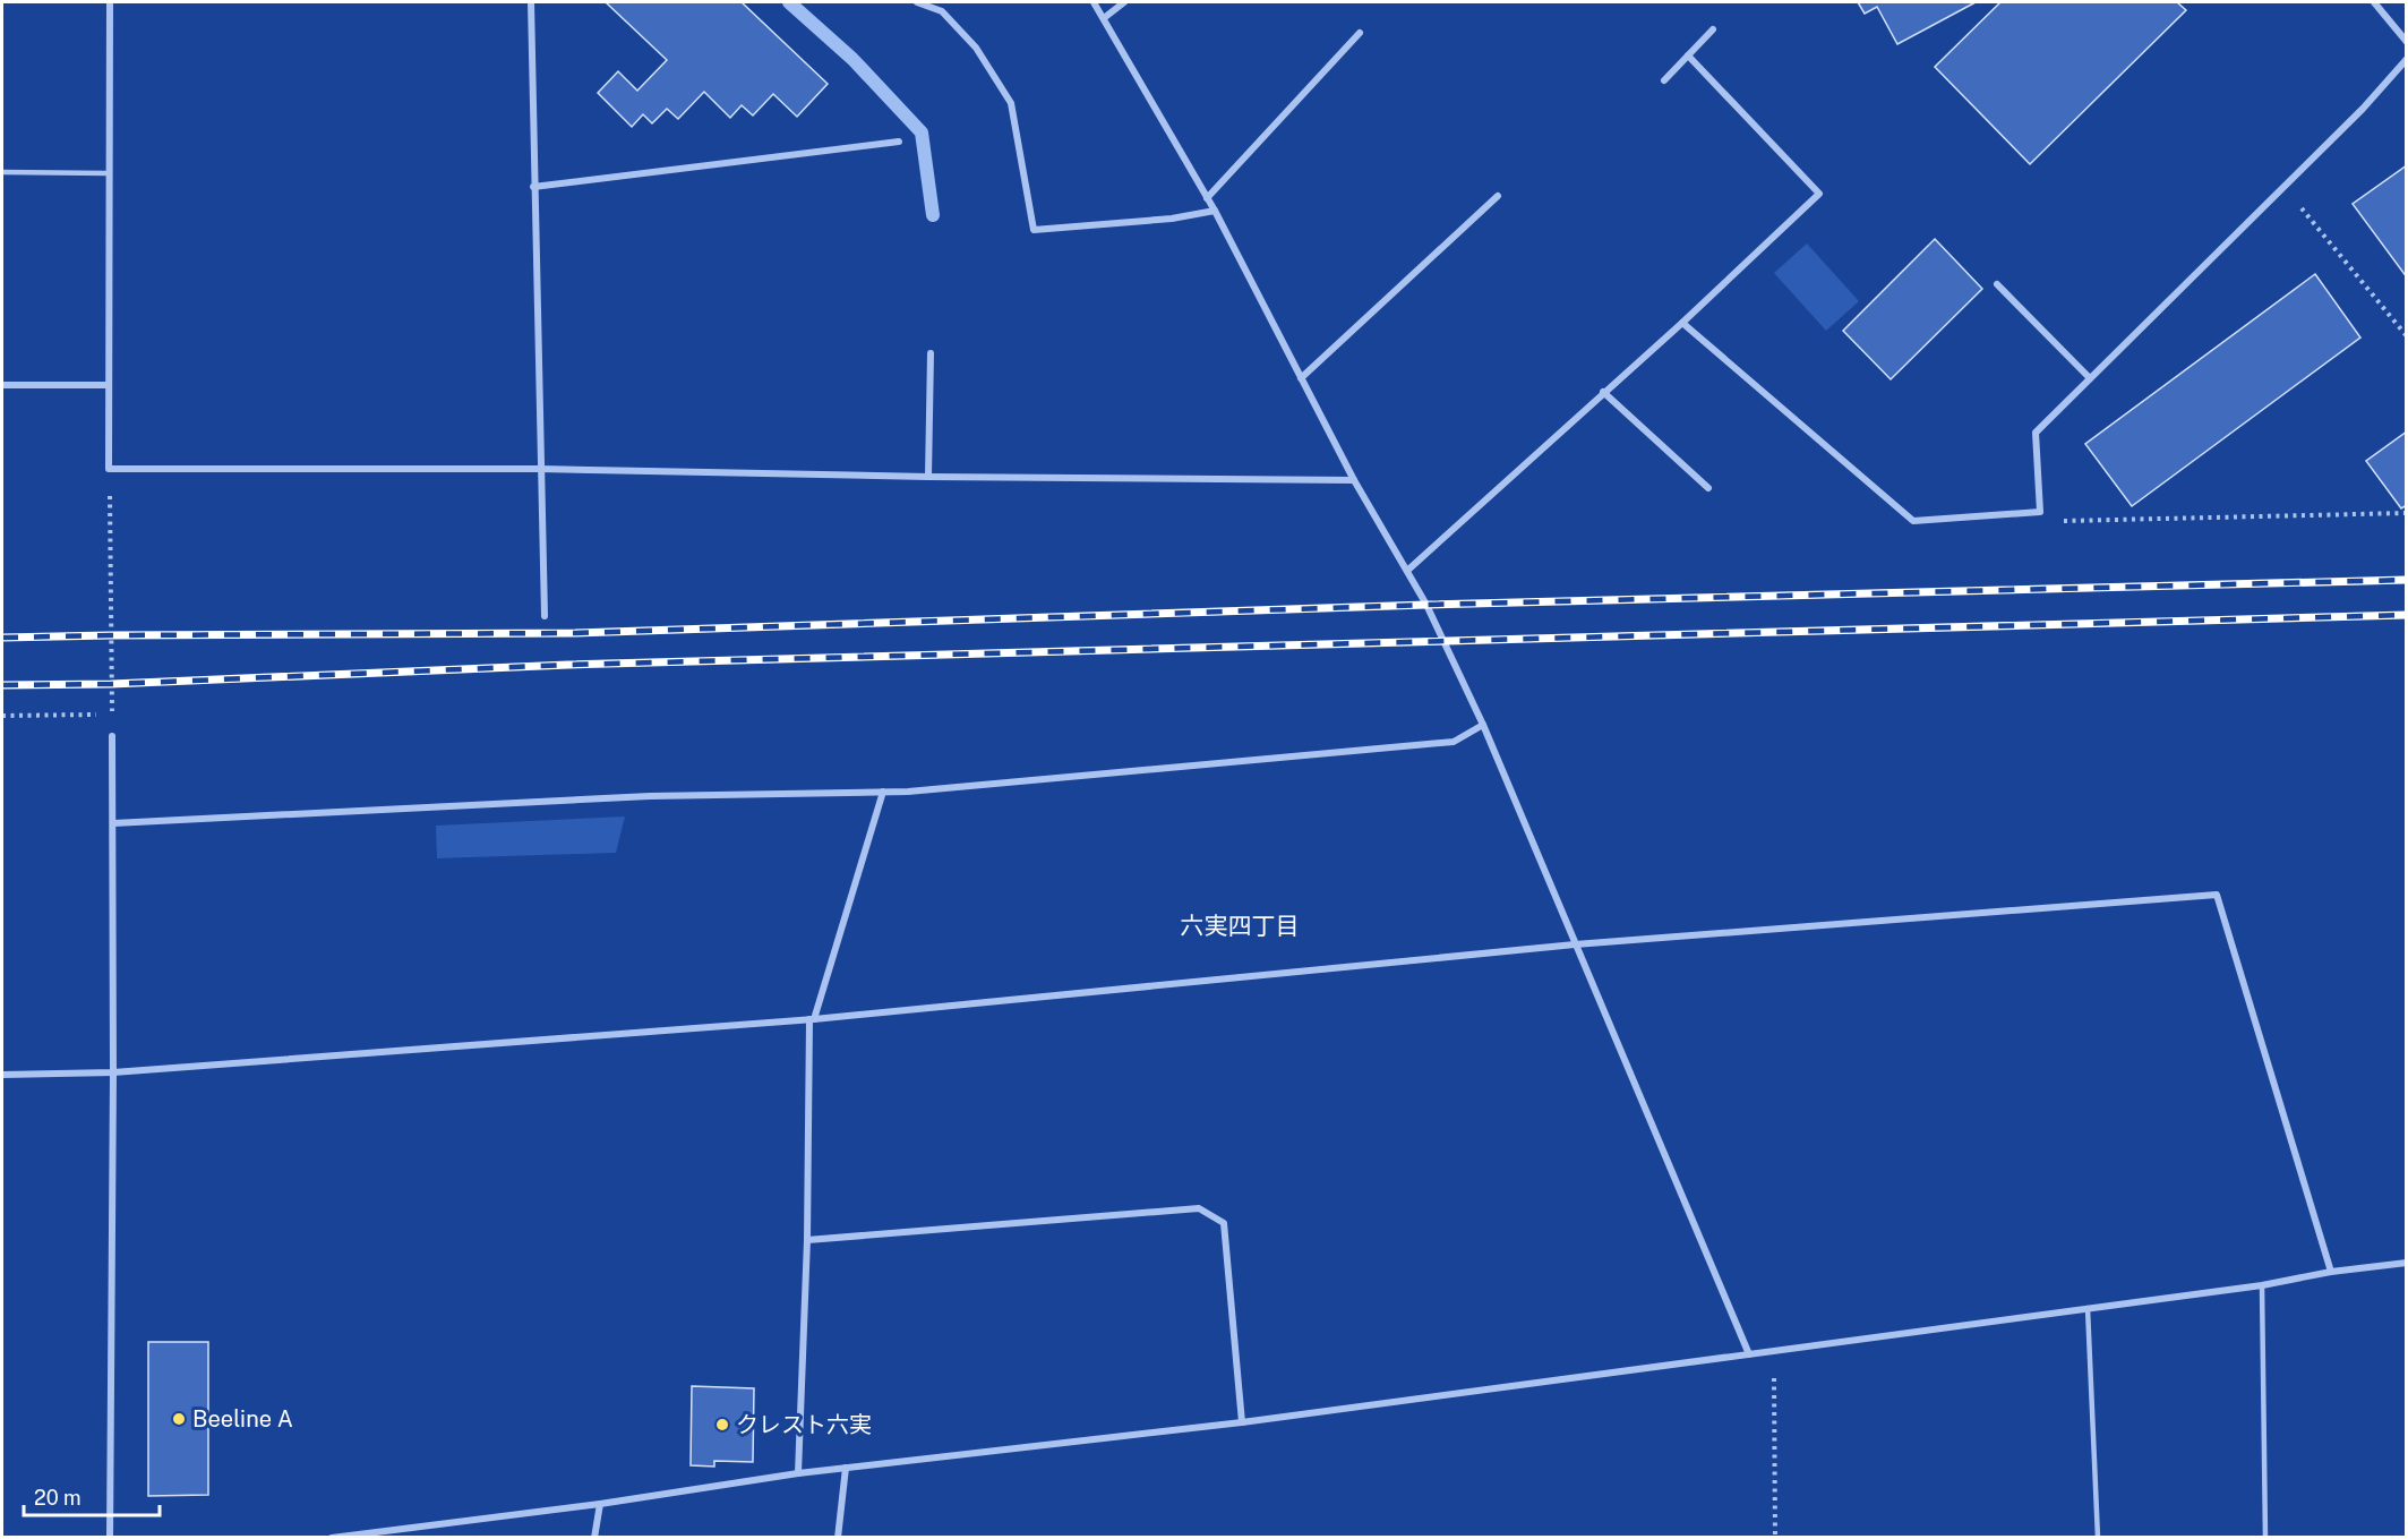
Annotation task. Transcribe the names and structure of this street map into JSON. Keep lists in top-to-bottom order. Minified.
{"districts":["六実四丁目"],"places":["Beeline A","クレスト六実"],"scale_bar":"20 m"}
